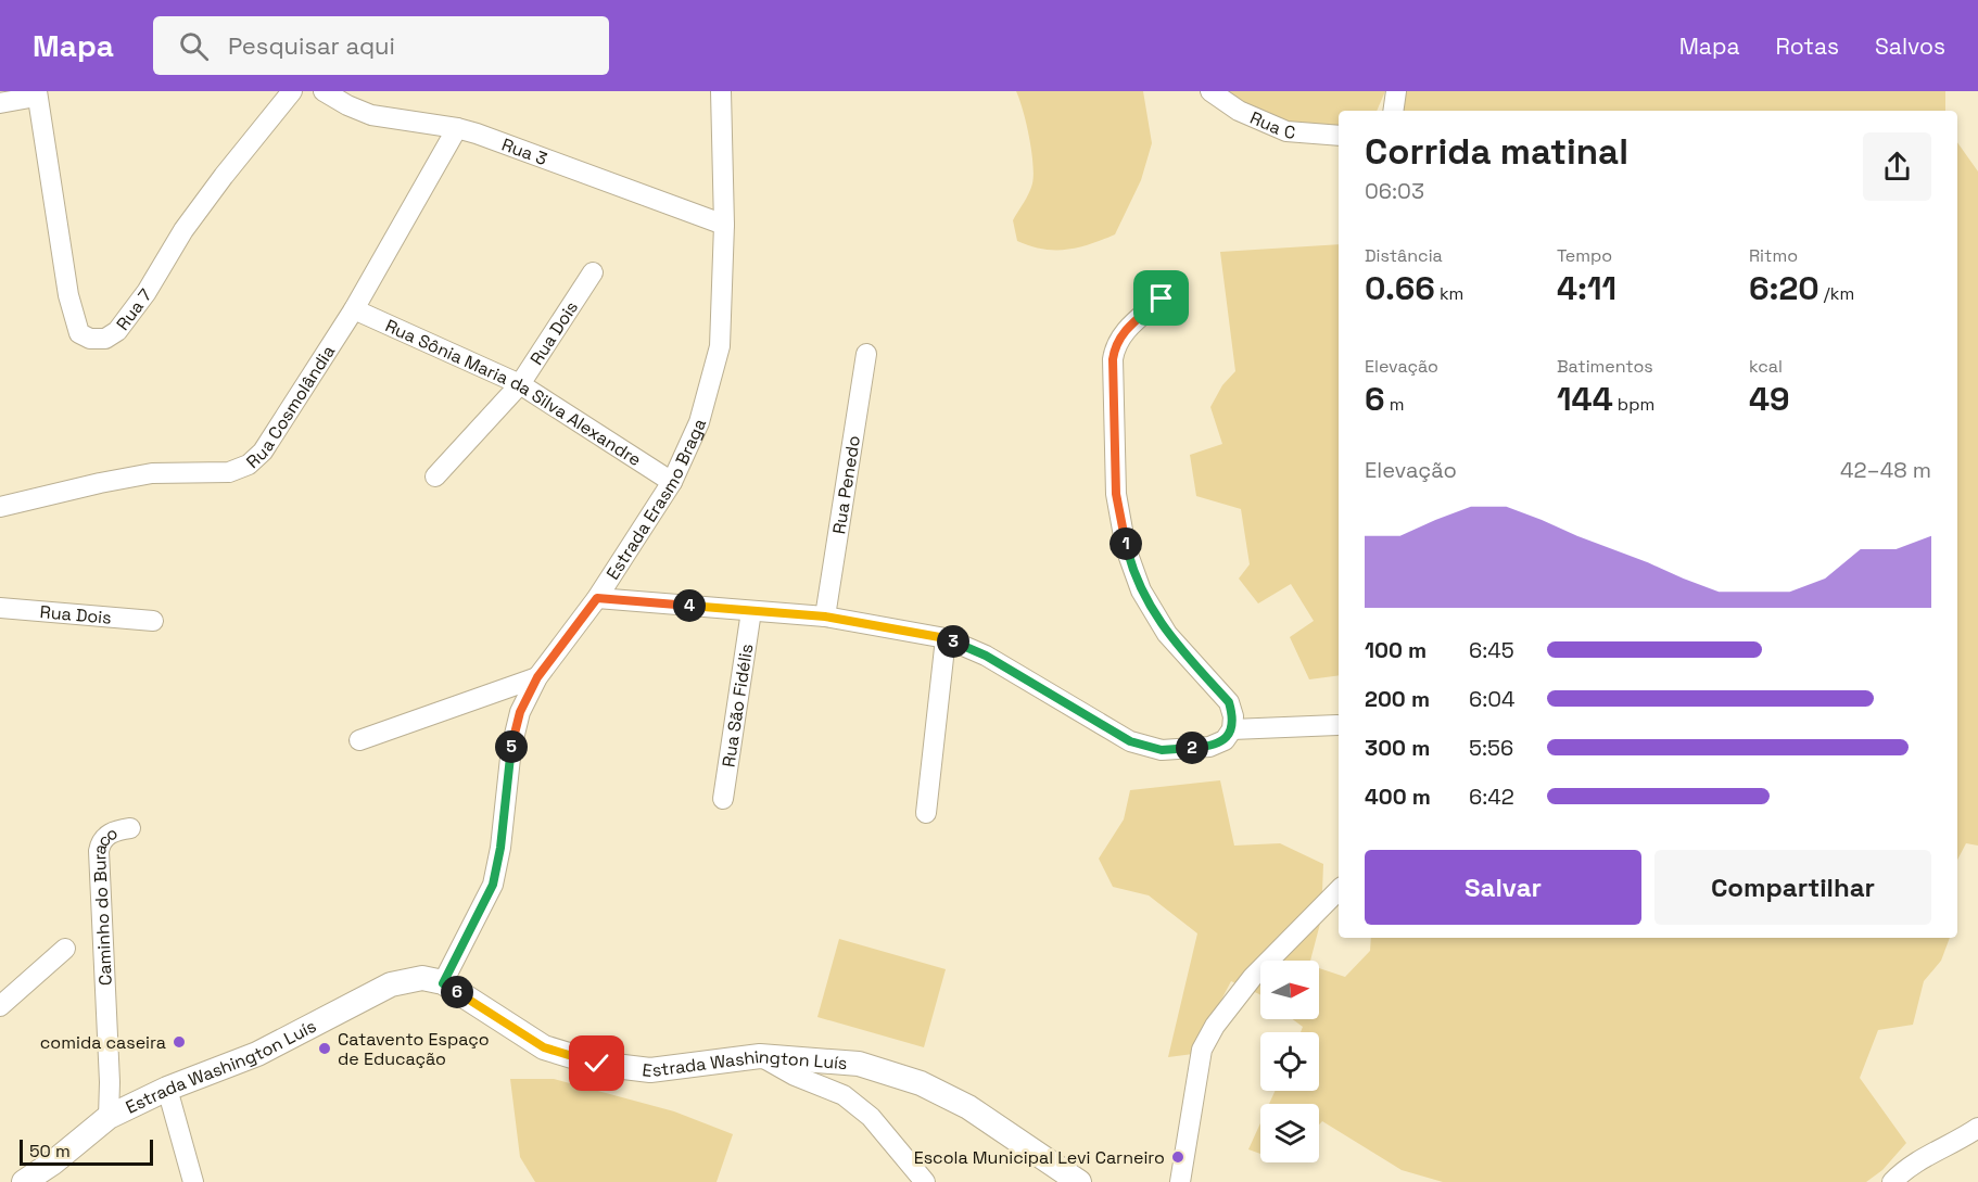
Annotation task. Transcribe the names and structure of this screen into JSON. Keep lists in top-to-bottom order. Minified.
{"streets":{"street":["Rua C","Rua 3","Rua 7","Rua Dois","Rua Sônia Maria da Silva Alexandre","Rua Cosmolândia","Rua Penedo","Estrada Erasmo Braga","Rua São Fidélis","Caminho do Buraco","Estrada Washington Luís"]},"crossings":[["Rua 3","Rua Cosmolândia"],["Rua 3","Estrada Erasmo Braga"],["Rua Dois","Rua Sônia Maria da Silva Alexandre"],["Rua Sônia Maria da Silva Alexandre","Rua Cosmolândia"],["Rua Sônia Maria da Silva Alexandre","Estrada Erasmo Braga"],["Estrada Erasmo Braga","Estrada Washington Luís"],["Caminho do Buraco","Estrada Washington Luís"]],"places":["comida caseira","Catavento Espaço de Educação","Escola Municipal Levi Carneiro"],"scale_bar":"50 m","north":"right","page":{"header":"Mapa","search":"Pesquisar aqui","nav":["Mapa","Rotas","Salvos"],"heading":["Corrida matinal","06:03"],"stats":[["Distância","0.66 km"],["Tempo","4:11"],["Ritmo","6:20 /km"],["Elevação","6 m"],["Batimentos","144 bpm"],["kcal","49"]],"chart":["Elevação","42–48 m"],"pins":["1","4","3","5","2","6"],"list":[{"name":"100 m","note":"6:45"},{"name":"200 m","note":"6:04"},{"name":"300 m","note":"5:56"},{"name":"400 m","note":"6:42"}],"buttons":["Salvar","Compartilhar"],"scale":"50 m"}}
